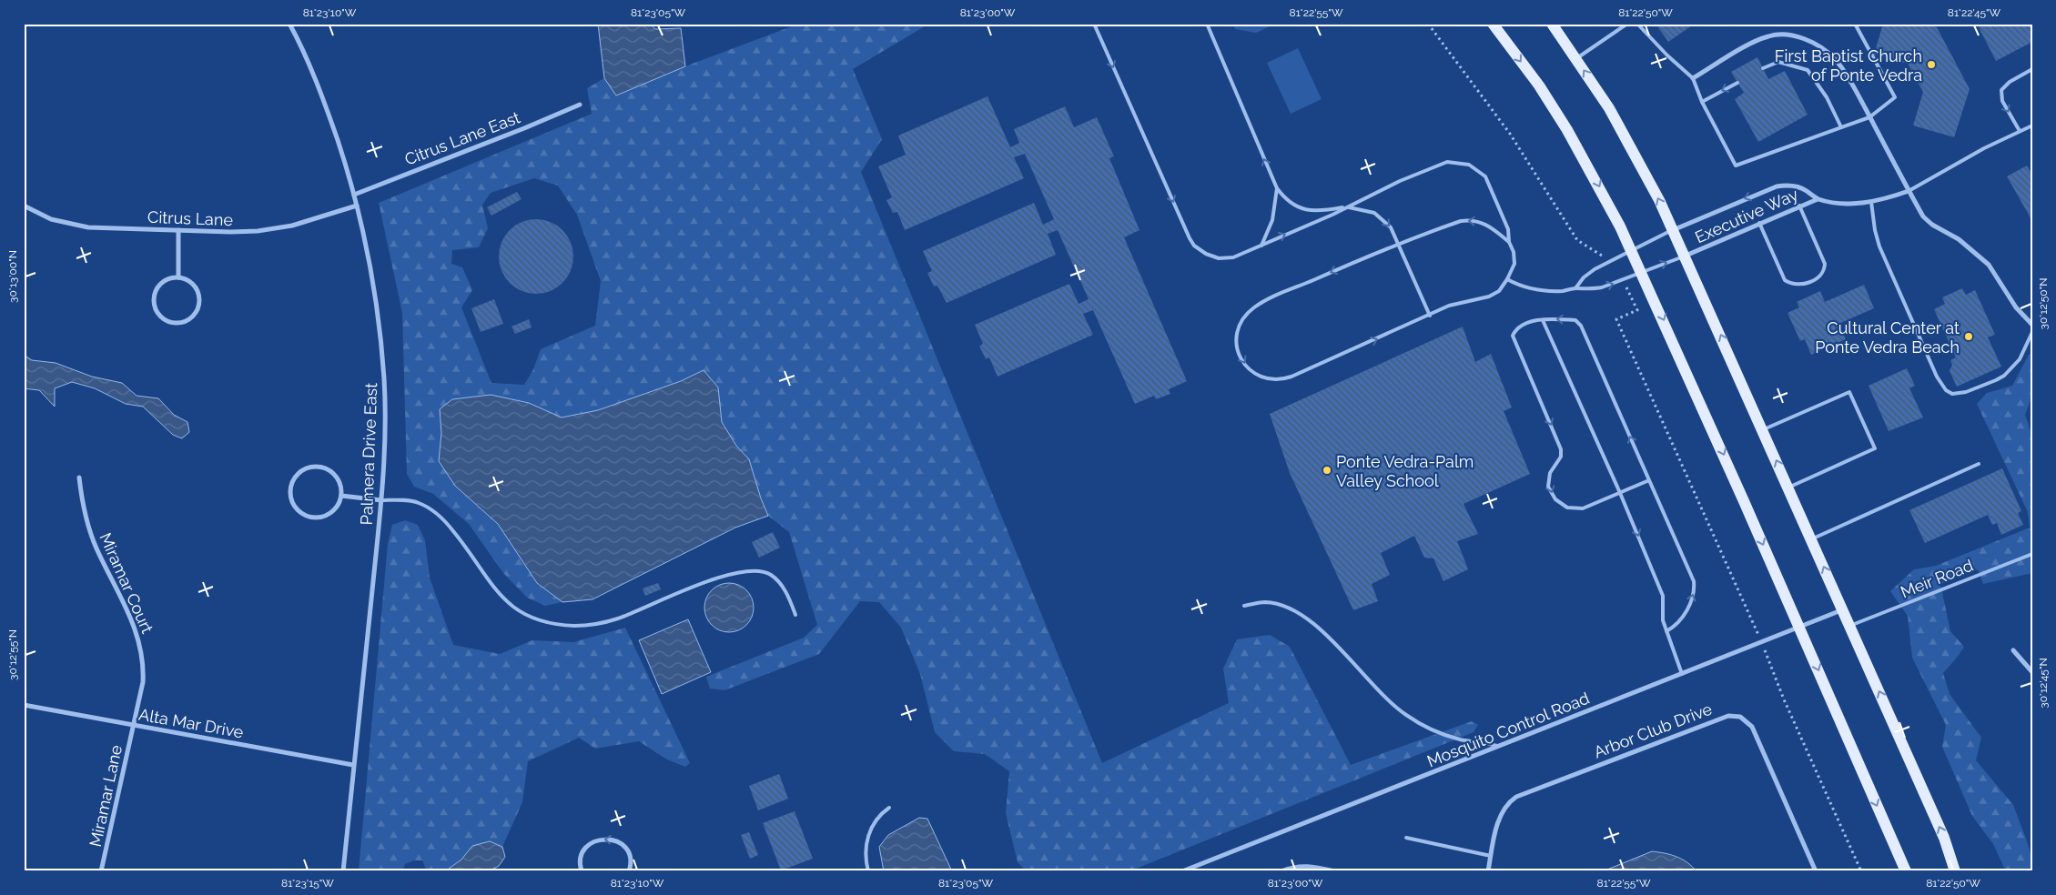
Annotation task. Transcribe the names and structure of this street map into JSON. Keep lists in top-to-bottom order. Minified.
{"streets":{"street":["Citrus Lane East","Executive Way","Citrus Lane","Palmera Drive East","Miramar Court","Alta Mar Drive","Mosquito Control Road","Arbor Club Drive","Miramar Lane"],"lane":["Meir Road"]},"crossings":[["Citrus Lane East","Palmera Drive East"],["Citrus Lane","Palmera Drive East"],["Palmera Drive East","Alta Mar Drive"],["Miramar Court","Alta Mar Drive"],["Miramar Court","Miramar Lane"],["Alta Mar Drive","Miramar Lane"]],"places":["First Baptist Church of Ponte Vedra","Cultural Center at Ponte Vedra Beach","Ponte Vedra-Palm Valley School"],"coordinates":["81°23'10\"W","81°23'05\"W","81°23'00\"W","81°22'55\"W","81°22'50\"W","81°22'45\"W","30°13'00\"N","30°12'50\"N","30°12'55\"N","30°12'45\"N","81°23'15\"W"]}
